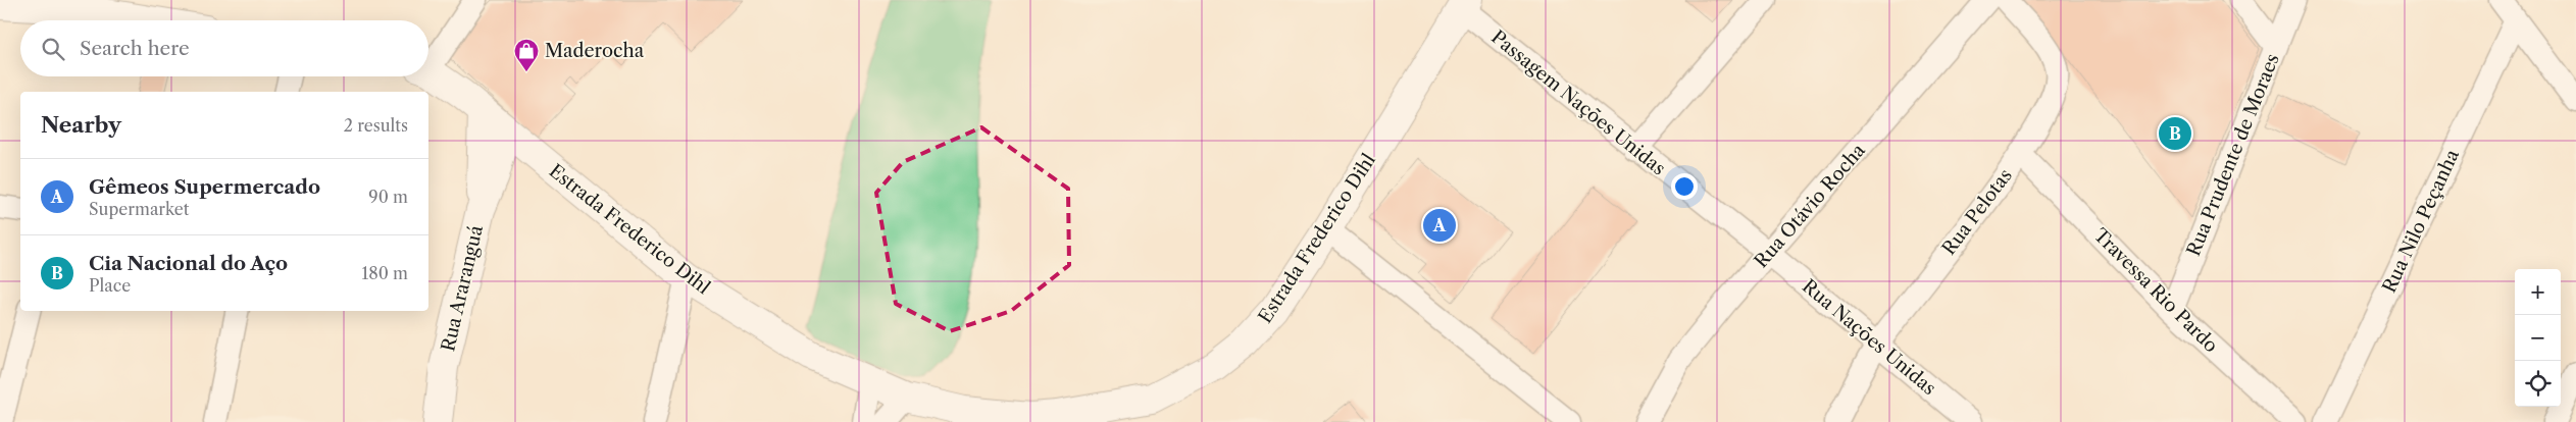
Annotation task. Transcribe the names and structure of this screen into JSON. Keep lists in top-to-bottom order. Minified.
{"streets":{"main road":["Estrada Frederico Dihl","Rua Araranguá"],"street":["Passagem Nações Unidas","Rua Prudente de Moraes","Rua Otávio Rocha","Rua Pelotas","Rua Nilo Peçanha","Travessa Rio Pardo","Rua Nações Unidas"]},"crossings":[["Passagem Nações Unidas","Rua Otávio Rocha"],["Passagem Nações Unidas","Estrada Frederico Dihl"],["Passagem Nações Unidas","Rua Nações Unidas"],["Rua Prudente de Moraes","Travessa Rio Pardo"],["Rua Otávio Rocha","Rua Nações Unidas"],["Rua Pelotas","Travessa Rio Pardo"],["Rua Pelotas","Rua Nações Unidas"],["Estrada Frederico Dihl","Rua Araranguá"]],"places":{"shop":["Maderocha"]},"page":{"search":"Search here","heading":["Nearby","2 results"],"pins":["B","A"],"list":[{"mark":"A","name":"Gêmeos Supermercado","note":"Supermarket","value":"90 m"},{"mark":"B","name":"Cia Nacional do Aço","note":"Place","value":"180 m"}],"map_buttons":["+","−"]}}
